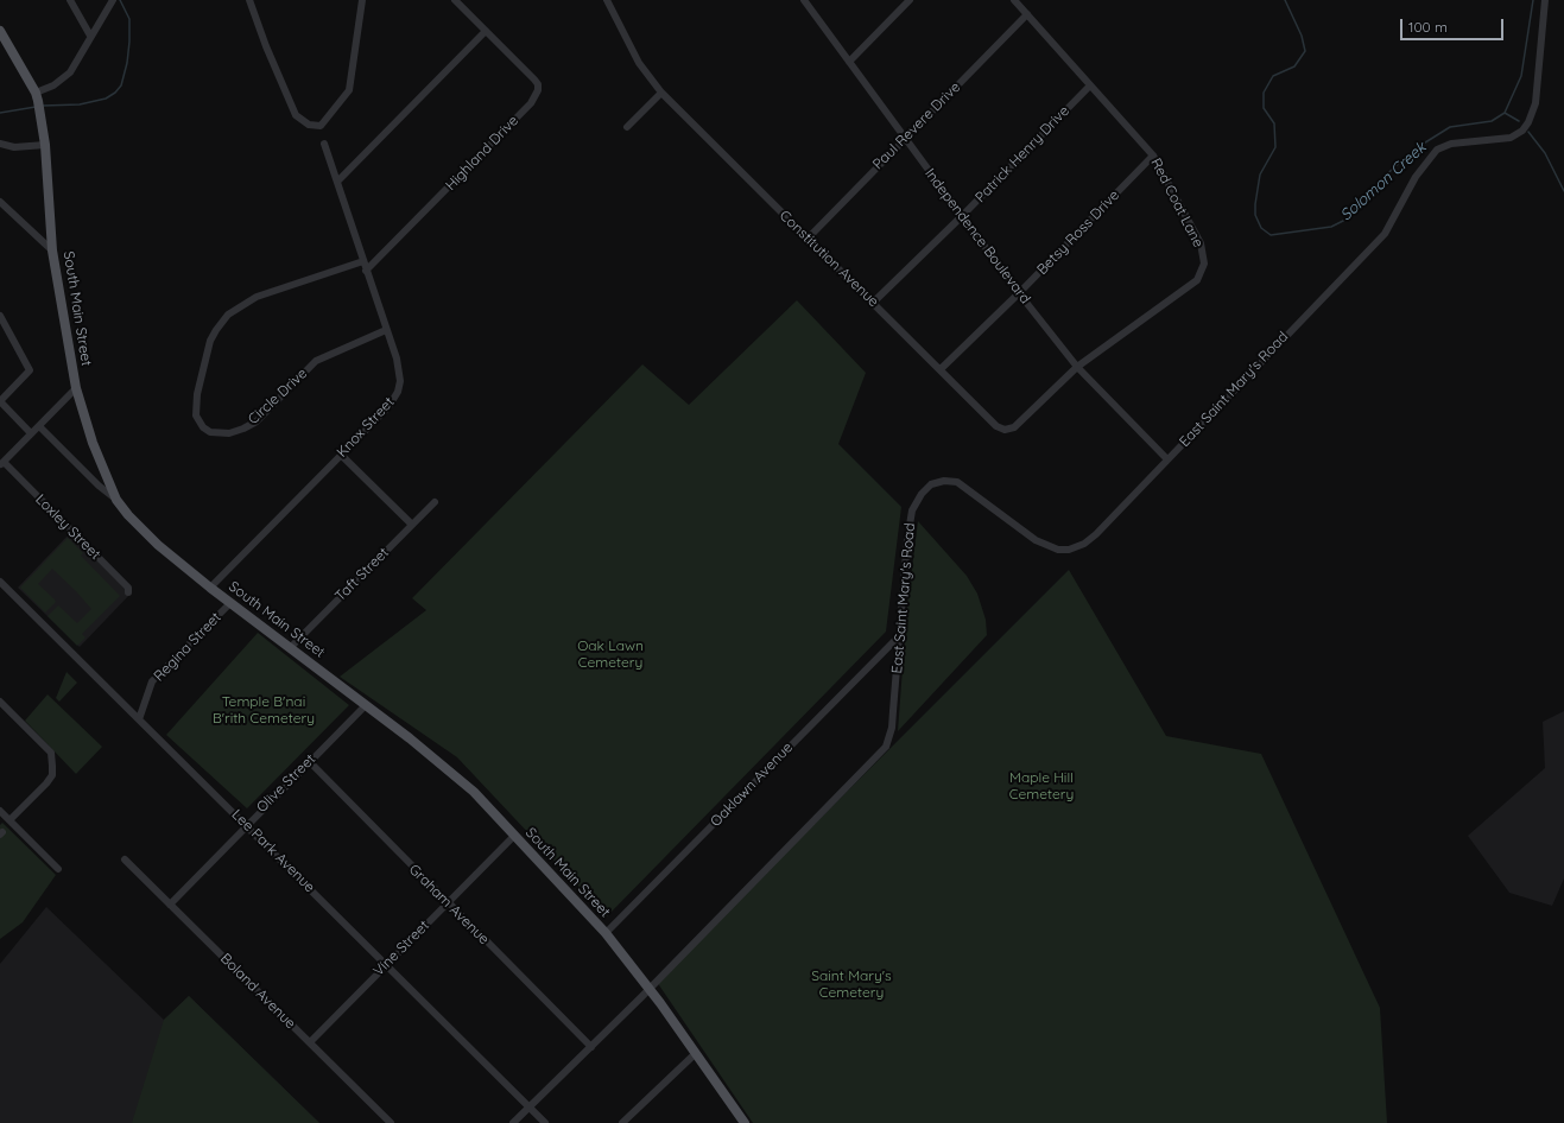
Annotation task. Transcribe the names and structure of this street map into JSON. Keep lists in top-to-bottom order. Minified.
{"streets":{"main road":["South Main Street"],"street":["Paul Revere Drive","Highland Drive","Patrick Henry Drive","Red Coat Lane","Betsy Ross Drive","Independence Boulevard","Constitution Avenue","East Saint Mary's Road","Circle Drive","Knox Street","Loxley Street","Taft Street","Regina Street","Olive Street","Oaklawn Avenue","Lee Park Avenue","Graham Avenue","Vine Street","Boland Avenue"]},"crossings":[["Paul Revere Drive","Red Coat Lane"],["Paul Revere Drive","Independence Boulevard"],["Paul Revere Drive","Constitution Avenue"],["Highland Drive","Knox Street"],["Patrick Henry Drive","Red Coat Lane"],["Patrick Henry Drive","Independence Boulevard"],["Patrick Henry Drive","Constitution Avenue"],["Red Coat Lane","Betsy Ross Drive"],["Red Coat Lane","Independence Boulevard"],["Red Coat Lane","Constitution Avenue"],["Betsy Ross Drive","Independence Boulevard"],["Betsy Ross Drive","Constitution Avenue"],["Independence Boulevard","Constitution Avenue"],["Independence Boulevard","East Saint Mary's Road"],["South Main Street","East Saint Mary's Road"],["South Main Street","Knox Street"],["South Main Street","Taft Street"],["South Main Street","Regina Street"],["South Main Street","Olive Street"],["South Main Street","Oaklawn Avenue"],["South Main Street","Vine Street"],["East Saint Mary's Road","Oaklawn Avenue"],["East Saint Mary's Road","Lee Park Avenue"],["East Saint Mary's Road","Graham Avenue"],["Circle Drive","Knox Street"],["Regina Street","Lee Park Avenue"],["Olive Street","Lee Park Avenue"],["Olive Street","Graham Avenue"],["Olive Street","Boland Avenue"],["Lee Park Avenue","Vine Street"],["Graham Avenue","Vine Street"],["Vine Street","Boland Avenue"]],"water":["Solomon Creek"],"parks":["Oak Lawn Cemetery","Temple B'nai B'rith Cemetery","Maple Hill Cemetery","Saint Mary's Cemetery"],"scale_bar":"100 m"}
